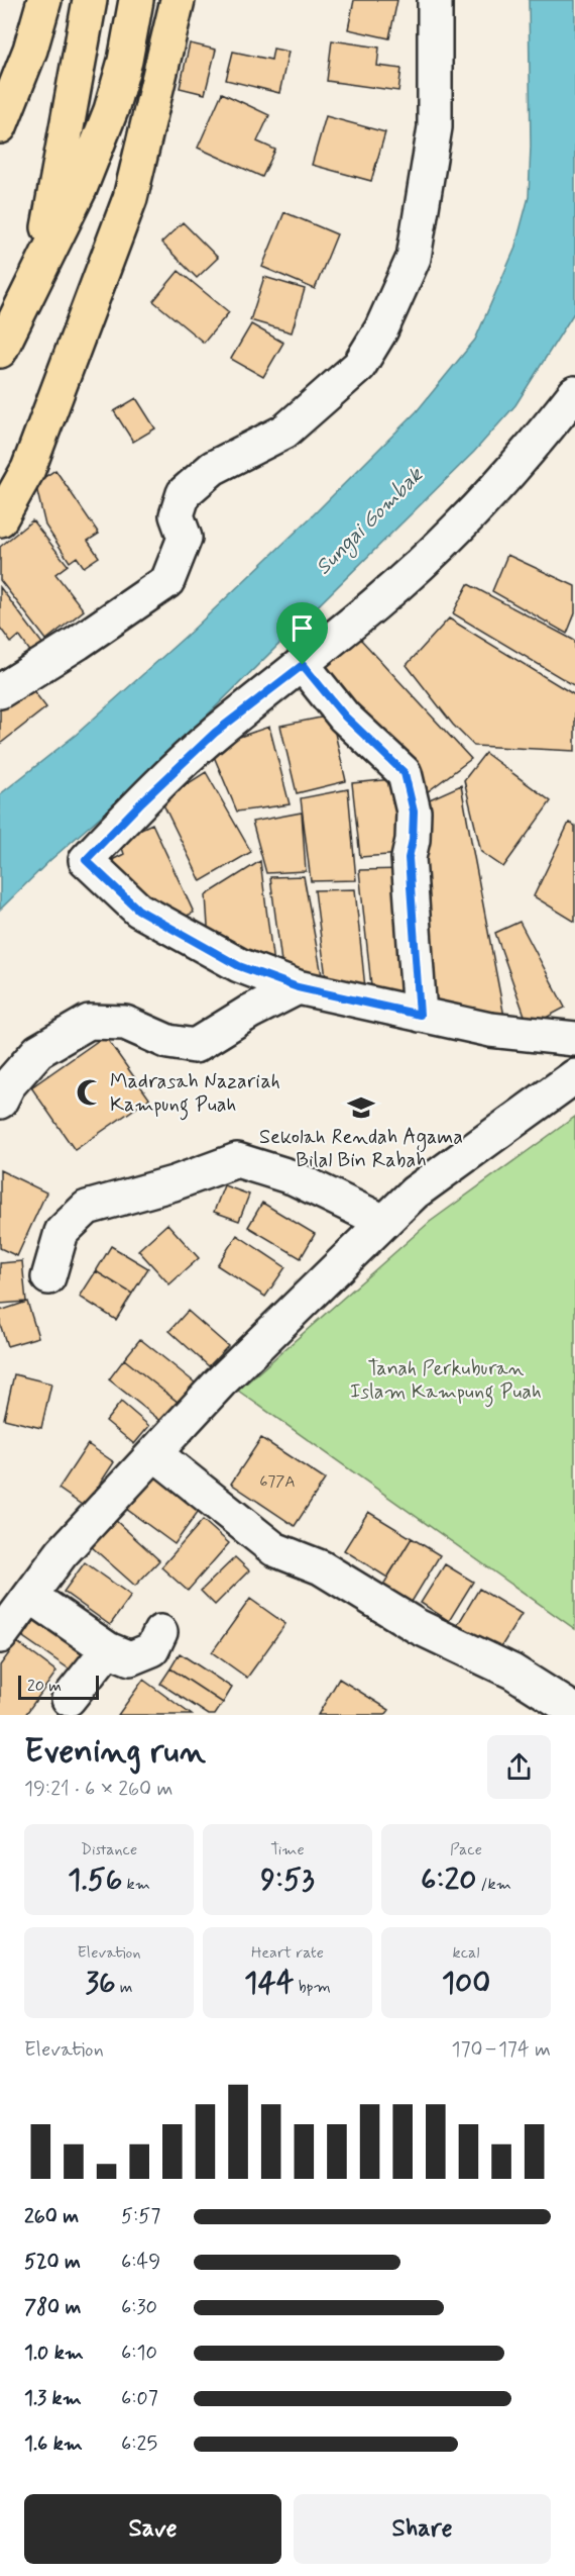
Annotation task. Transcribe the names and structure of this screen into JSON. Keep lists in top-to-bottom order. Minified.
{"water":["Sungai Gombak"],"parks":["Tanah Perkuburan Islam Kampung Puah"],"places":{"mosque":["Madrasah Nazariah Kampung Puah"],"school or university":["Sekolah Rendah Agama Bilal Bin Rabah"]},"house_numbers":["677A"],"scale_bar":"20 m","page":{"scale":"20 m","heading":["Evening run","19:21 · 6 × 260 m"],"stats":[["Distance","1.56 km"],["Time","9:53"],["Pace","6:20 /km"],["Elevation","36 m"],["Heart rate","144 bpm"],["kcal","100"]],"chart":["Elevation","170–174 m"],"list":[{"name":"260 m","note":"5:57"},{"name":"520 m","note":"6:49"},{"name":"780 m","note":"6:30"},{"name":"1.0 km","note":"6:10"},{"name":"1.3 km","note":"6:07"},{"name":"1.6 km","note":"6:25"}],"buttons":["Save","Share"]}}
